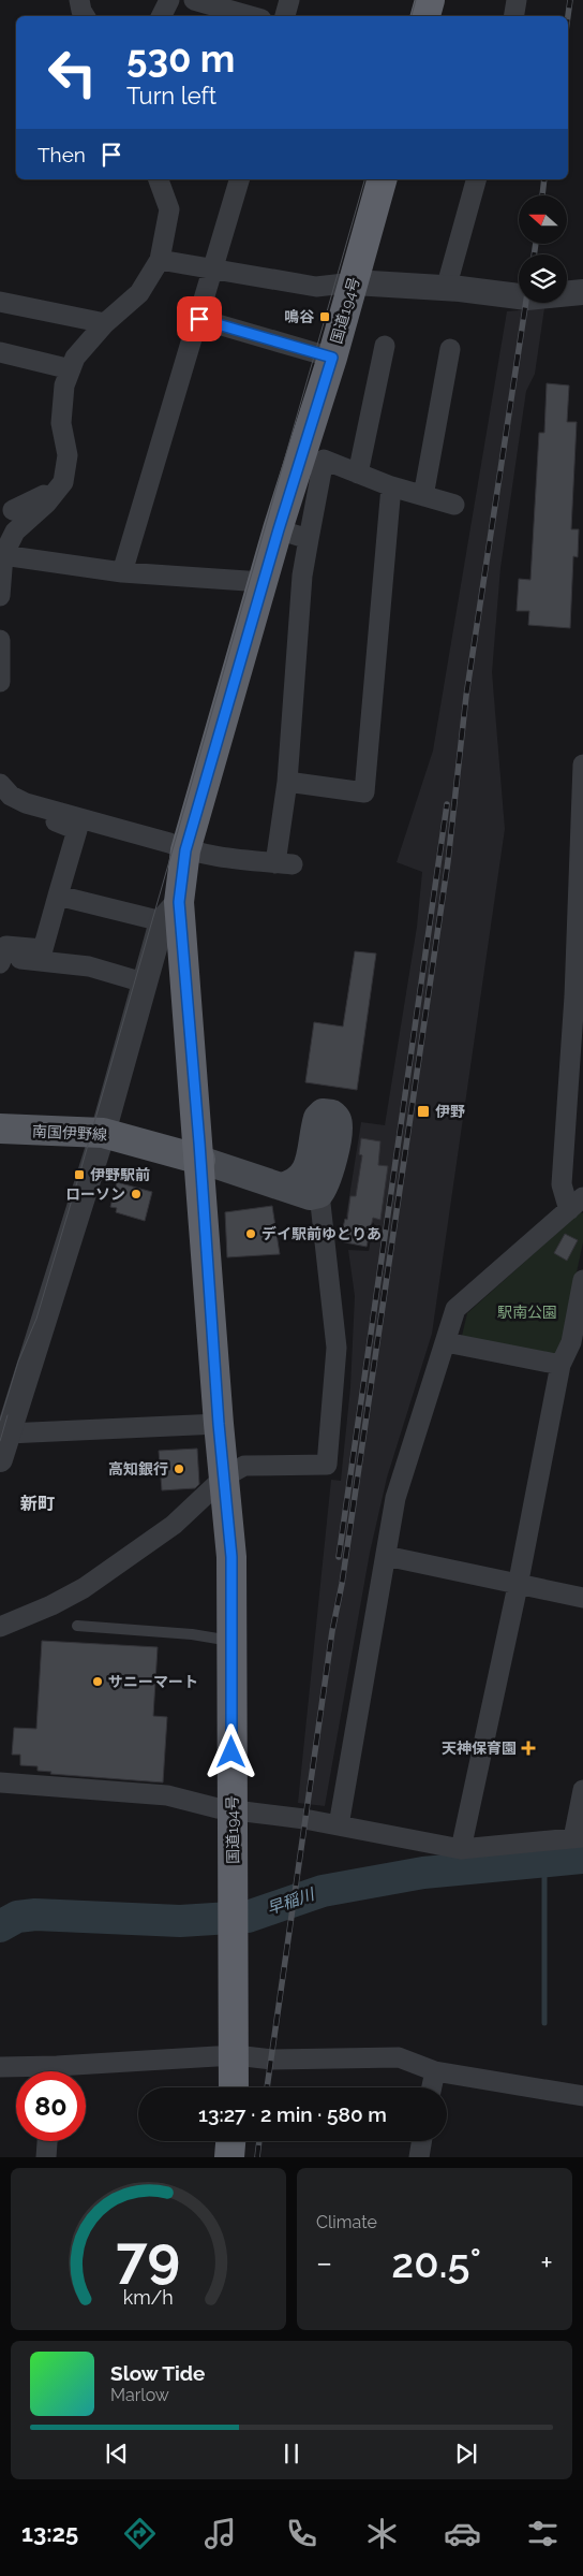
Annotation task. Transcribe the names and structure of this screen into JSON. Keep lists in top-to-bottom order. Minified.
{"streets":{"highway":["国道194号"],"main road":["南国伊野線"]},"crossings":[["国道194号","南国伊野線"]],"districts":["新町"],"water":["早稲川"],"parks":["駅南公園"],"places":{"transit":["鳴谷","伊野","伊野駅前"],"other":["ローソン","デイ駅前ゆとりあ","高知銀行","サニーマート"],"health":["天神保育園"]},"north":"left","page":{"turn":["530 m","Turn left"],"then":"Then","limit":"80","trip":"13:27 · 2 min · 580 m","tile":"Climate","heat":["−","20.5°","+"],"song":["Slow Tide","Marlow"],"tabs":"13:25","gauge":["79","km/h"]}}
